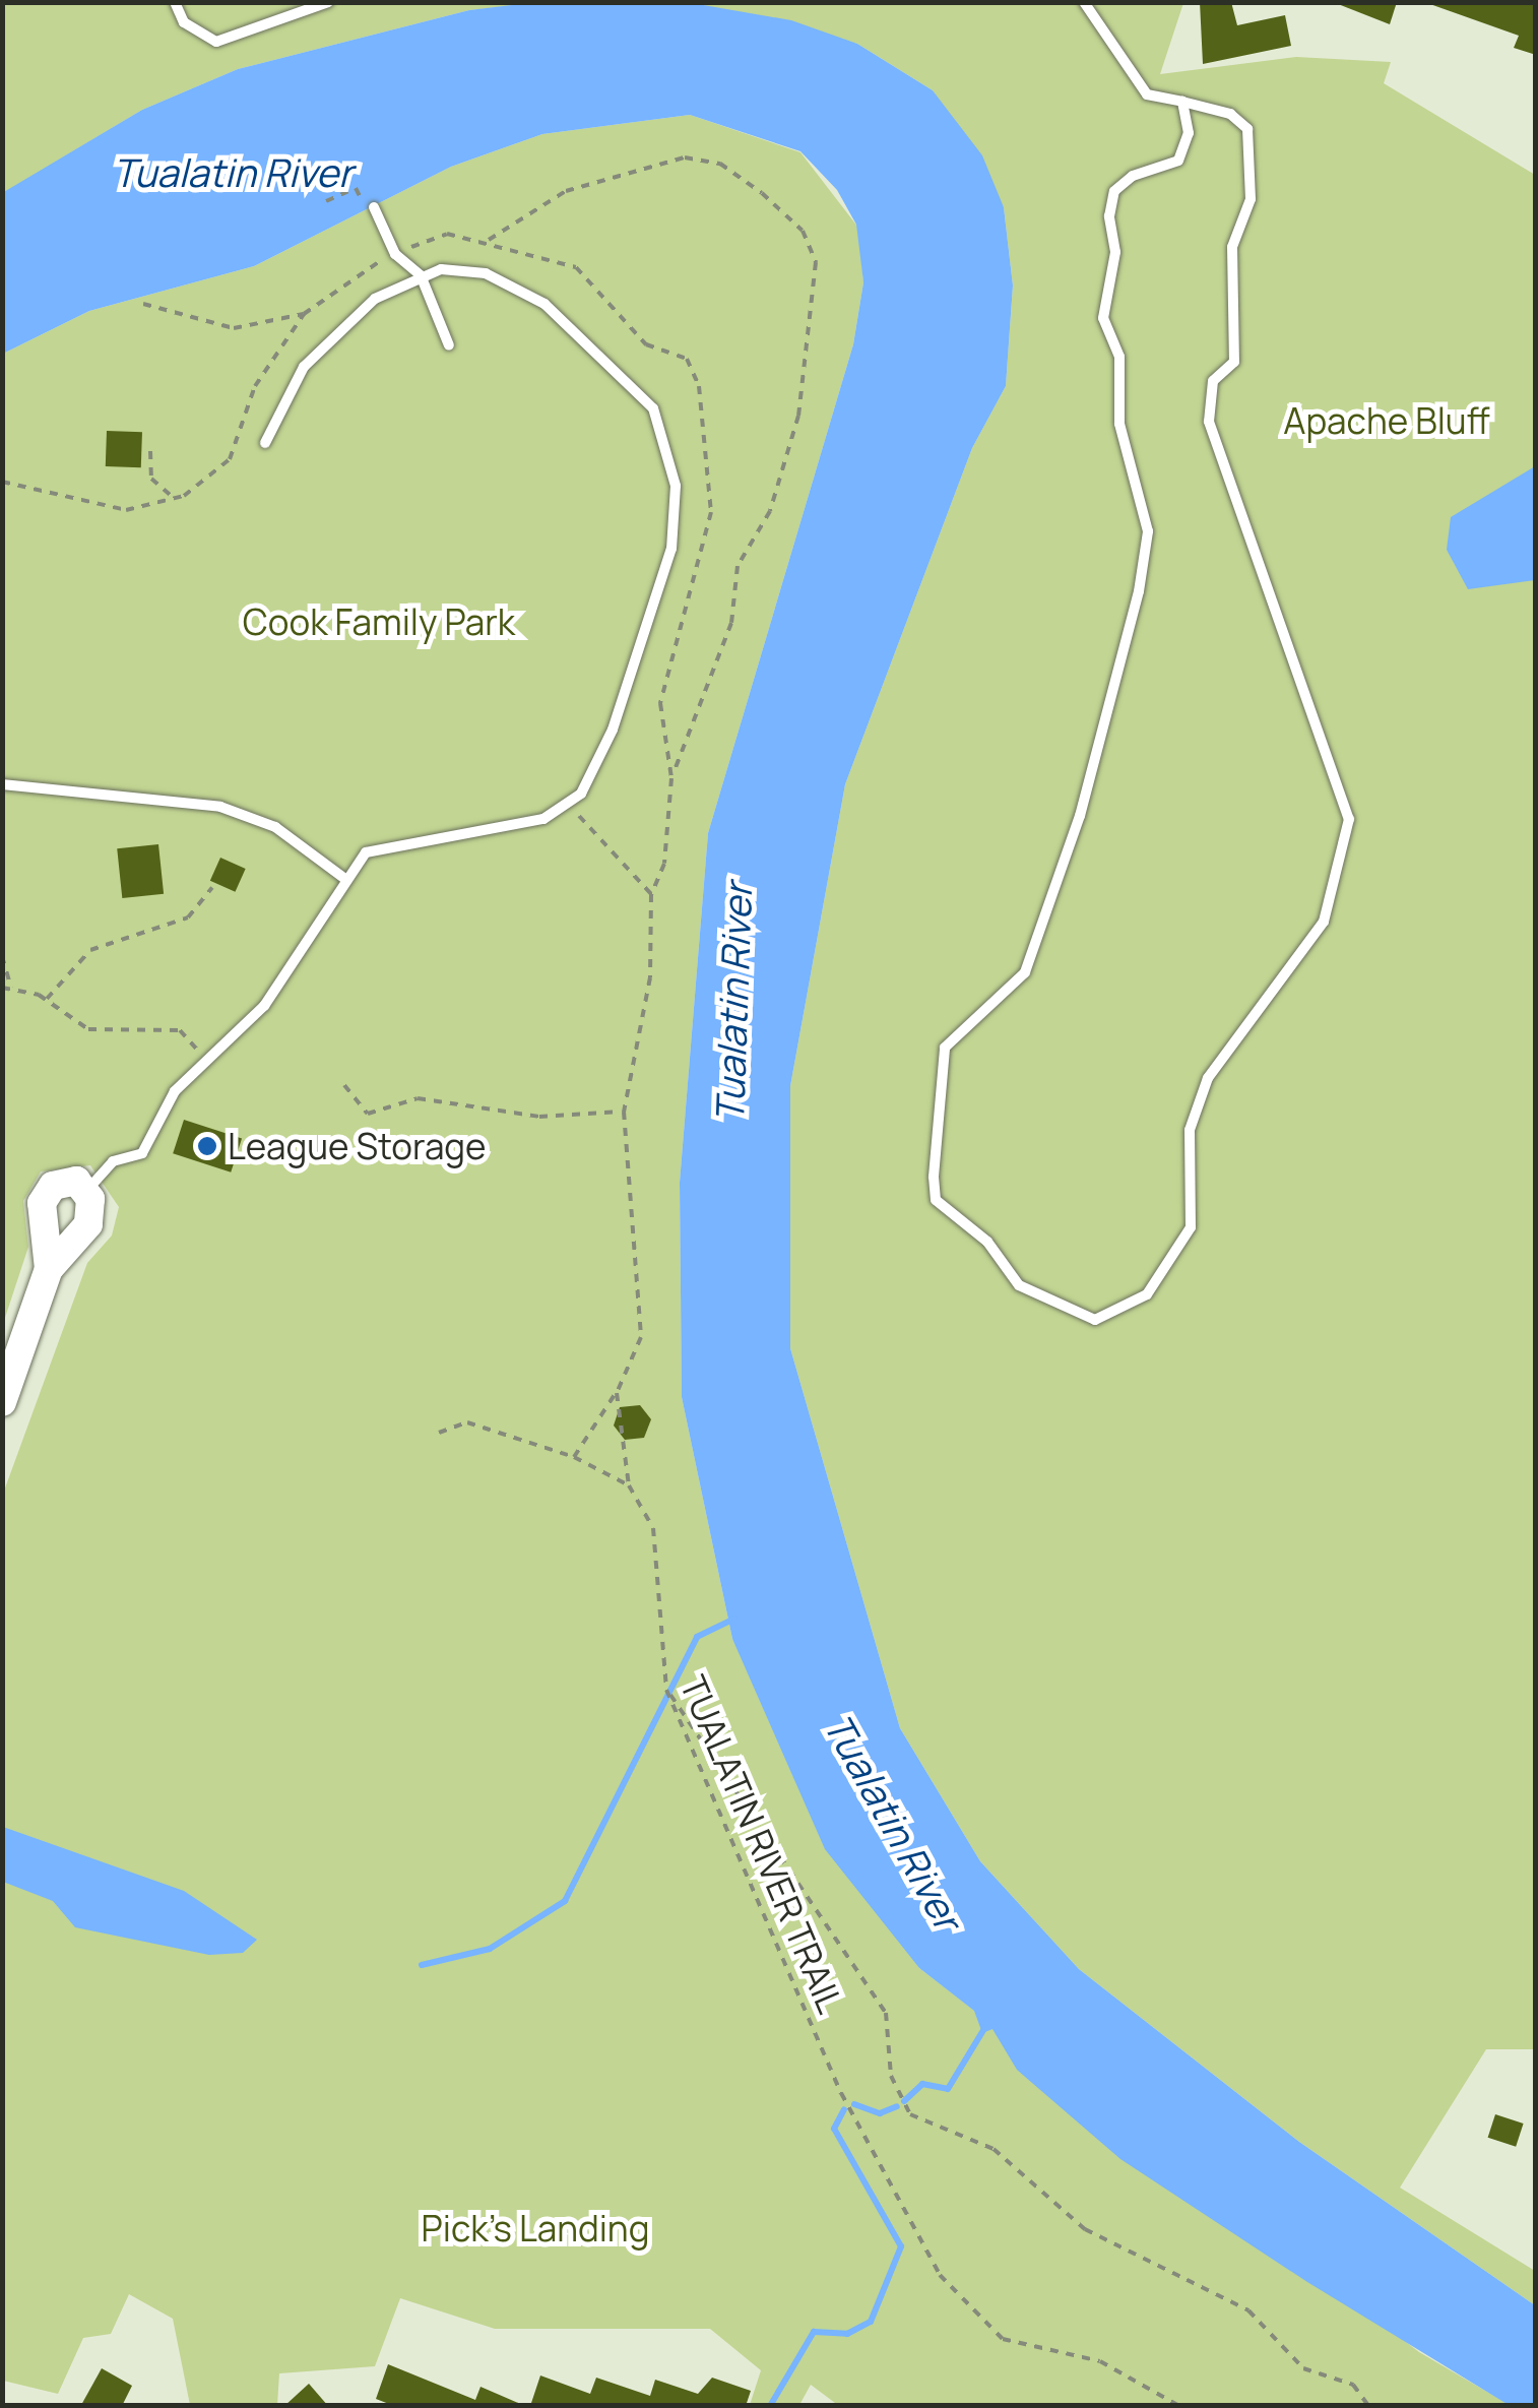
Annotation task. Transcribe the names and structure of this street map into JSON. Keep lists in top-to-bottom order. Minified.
{"streets":{"path":["TUALATIN RIVER TRAIL"]},"water":["Tualatin River"],"parks":["Apache Bluff","Cook Family Park","Pick's Landing"],"places":["League Storage"]}
